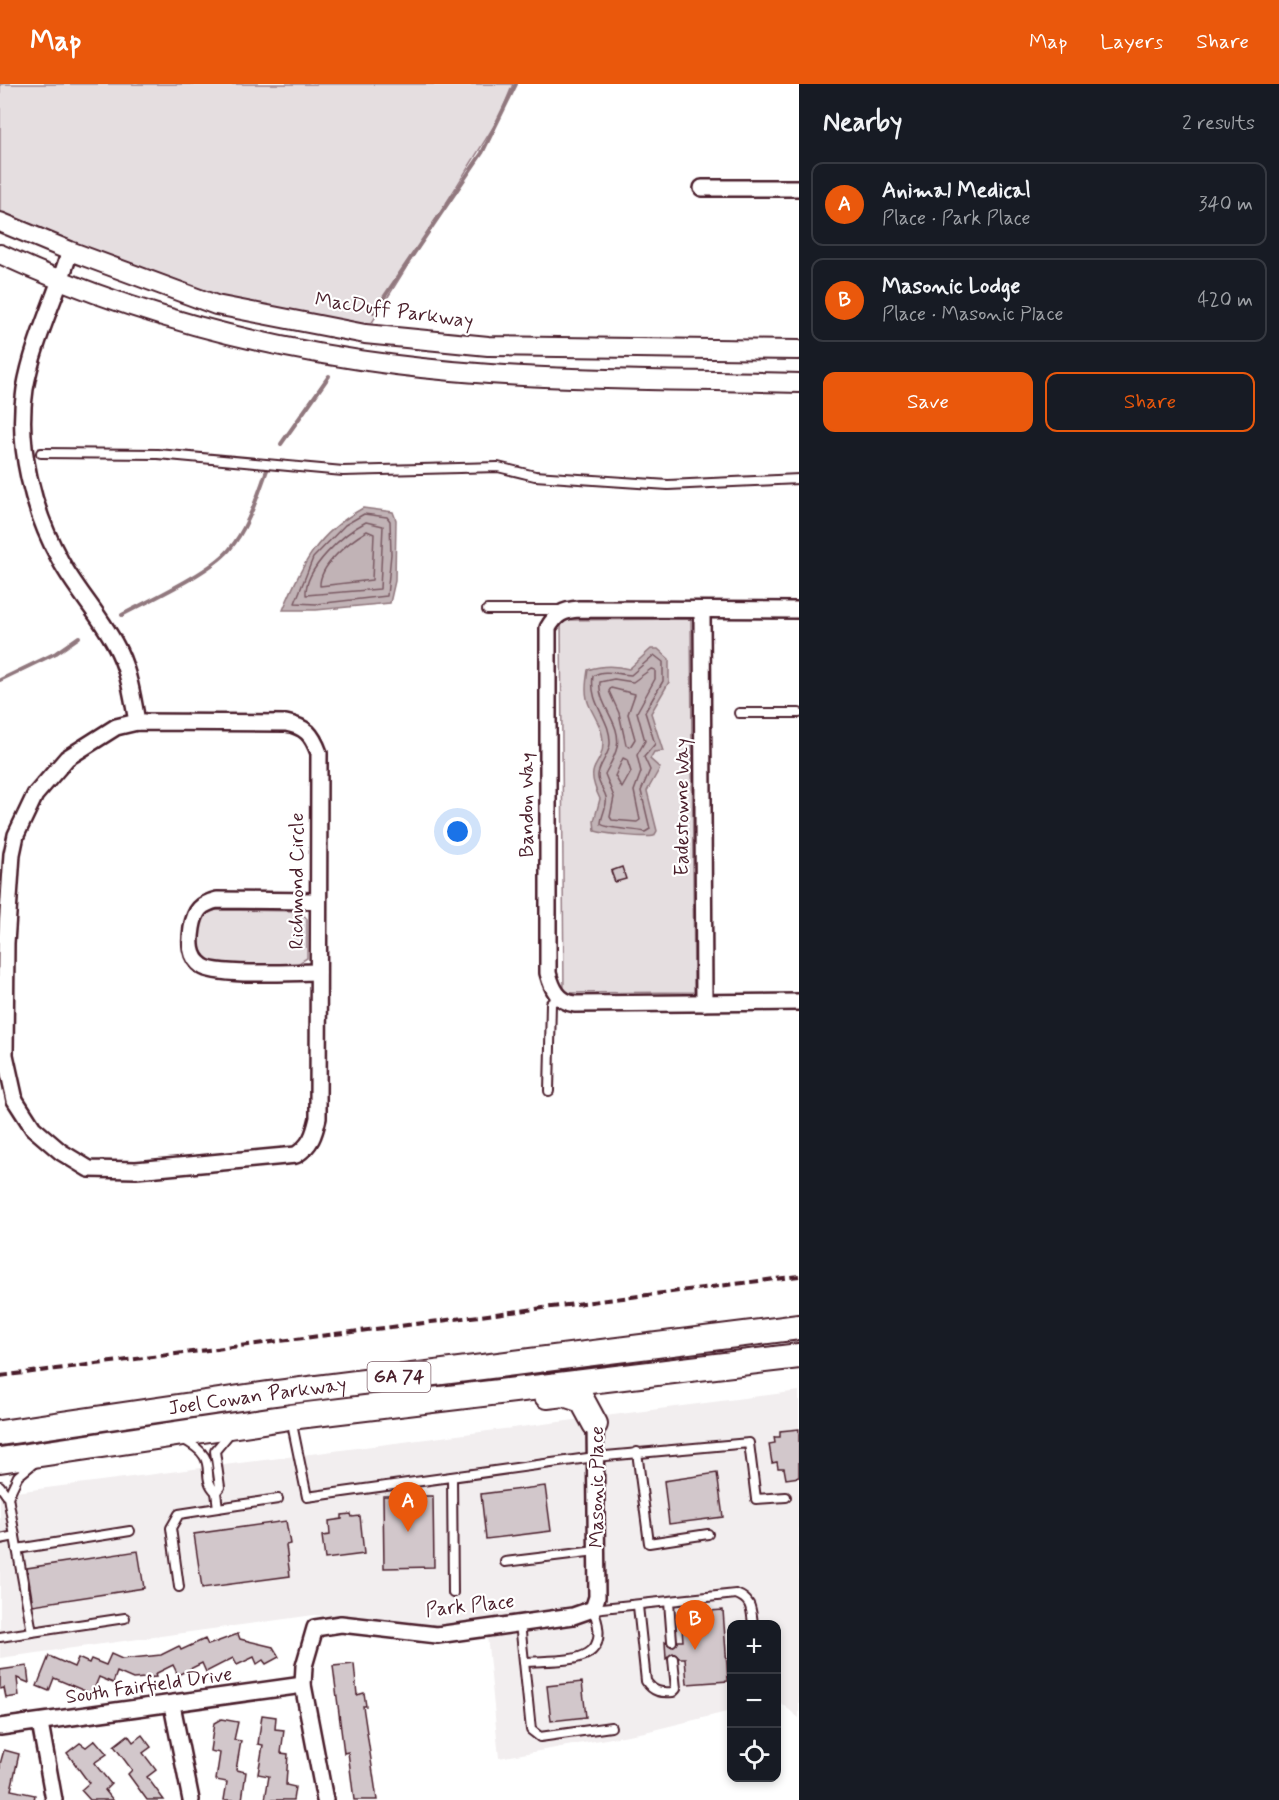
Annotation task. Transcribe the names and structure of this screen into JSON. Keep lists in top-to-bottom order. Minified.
{"streets":{"main road":["GA 74","Joel Cowan Parkway","Masonic Place"],"street":["MacDuff Parkway","Bandon Way","Eadestowne Way","Richmond Circle","Park Place","South Fairfield Drive"]},"crossings":[["Joel Cowan Parkway","Masonic Place"],["Masonic Place","Park Place"],["Park Place","South Fairfield Drive"]],"page":{"header":"Map","nav":["Map","Layers","Share"],"heading":["Nearby","2 results"],"list":[{"mark":"A","name":"Animal Medical","note":"Place · Park Place","value":"340 m"},{"mark":"B","name":"Masonic Lodge","note":"Place · Masonic Place","value":"420 m"}],"buttons":["Save","Share"],"pins":["A","B"],"map_buttons":["+","−"]}}
